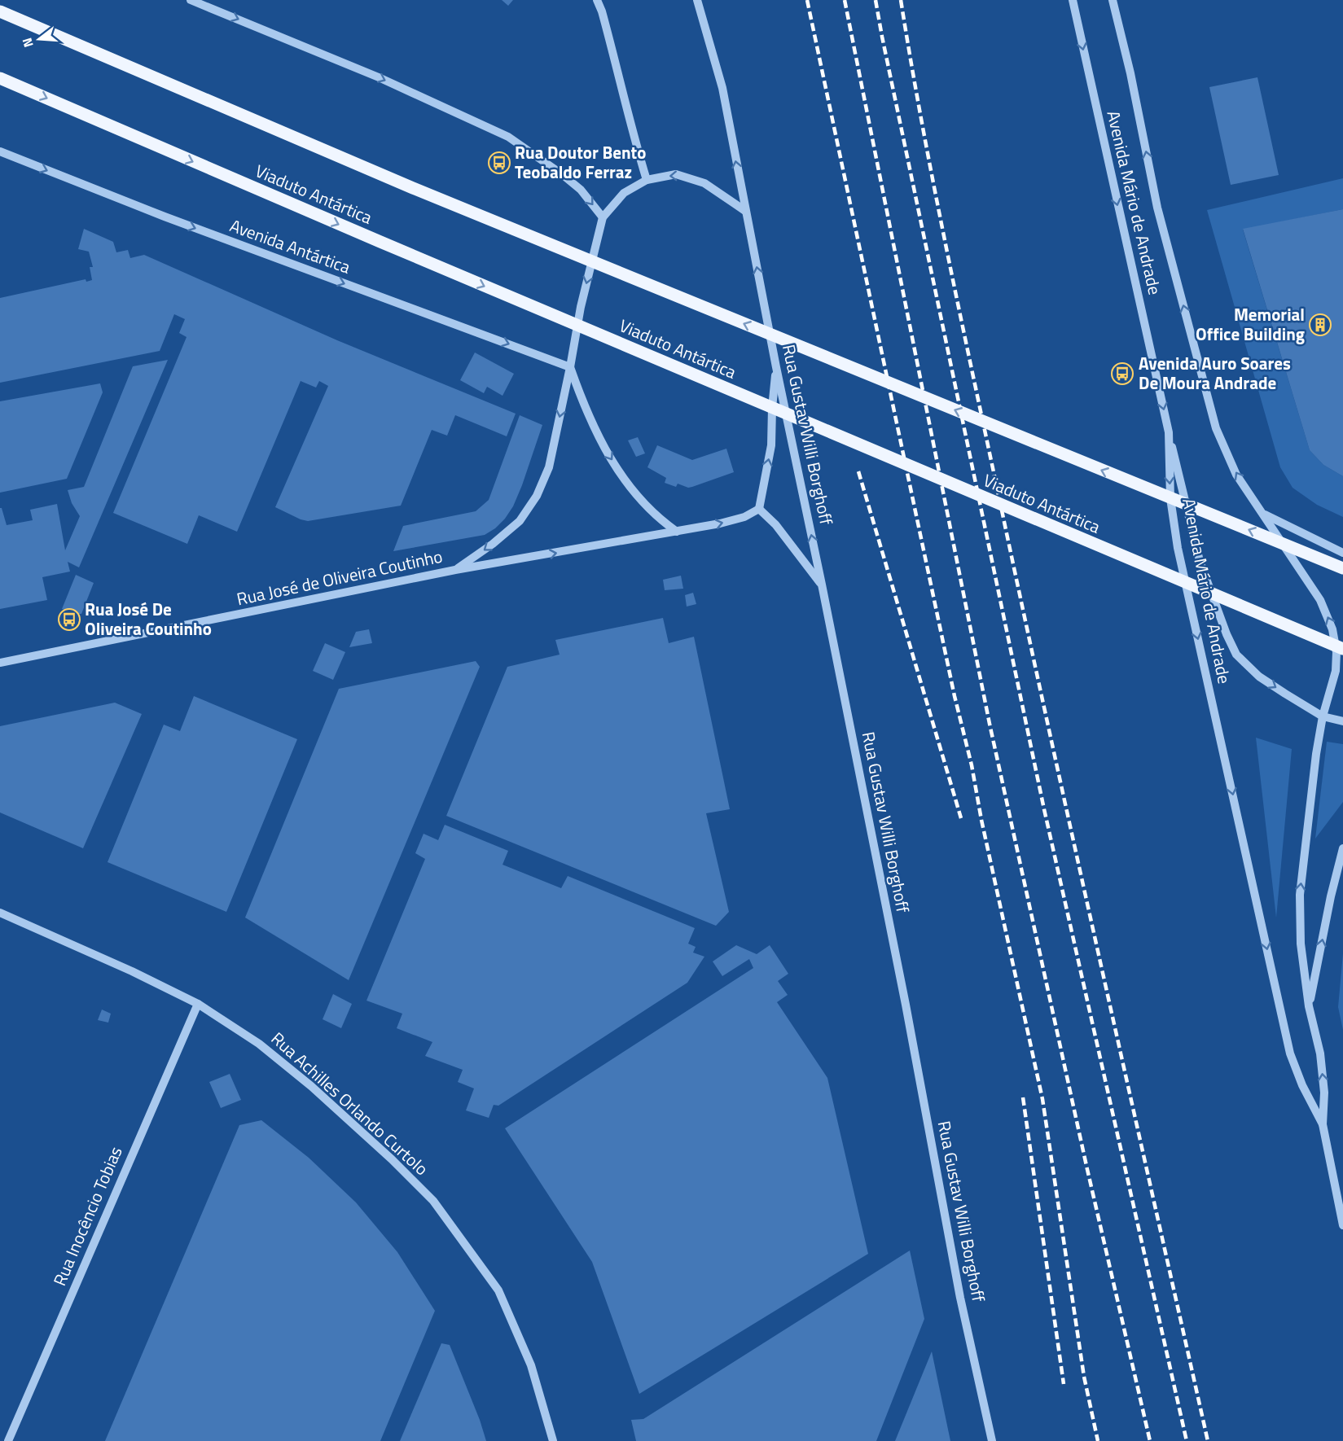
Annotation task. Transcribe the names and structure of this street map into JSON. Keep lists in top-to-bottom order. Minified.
{"streets":{"main road":["Viaduto Antártica"],"street":["Avenida Mário de Andrade","Avenida Antártica","Rua Gustav Willi Borghoff","Rua José de Oliveira Coutinho","Rua Achilles Orlando Curtolo","Rua Inocêncio Tobias"]},"crossings":[["Avenida Antártica","Rua José de Oliveira Coutinho"],["Rua Achilles Orlando Curtolo","Rua Inocêncio Tobias"]],"one_way":["Avenida Antártica","Rua Gustav Willi Borghoff"],"places":{"bus stop":["Rua Doutor Bento Teobaldo Ferraz","Avenida Auro Soares De Moura Andrade","Rua José De Oliveira Coutinho"],"building":["Memorial Office Building"]},"north":"left"}
